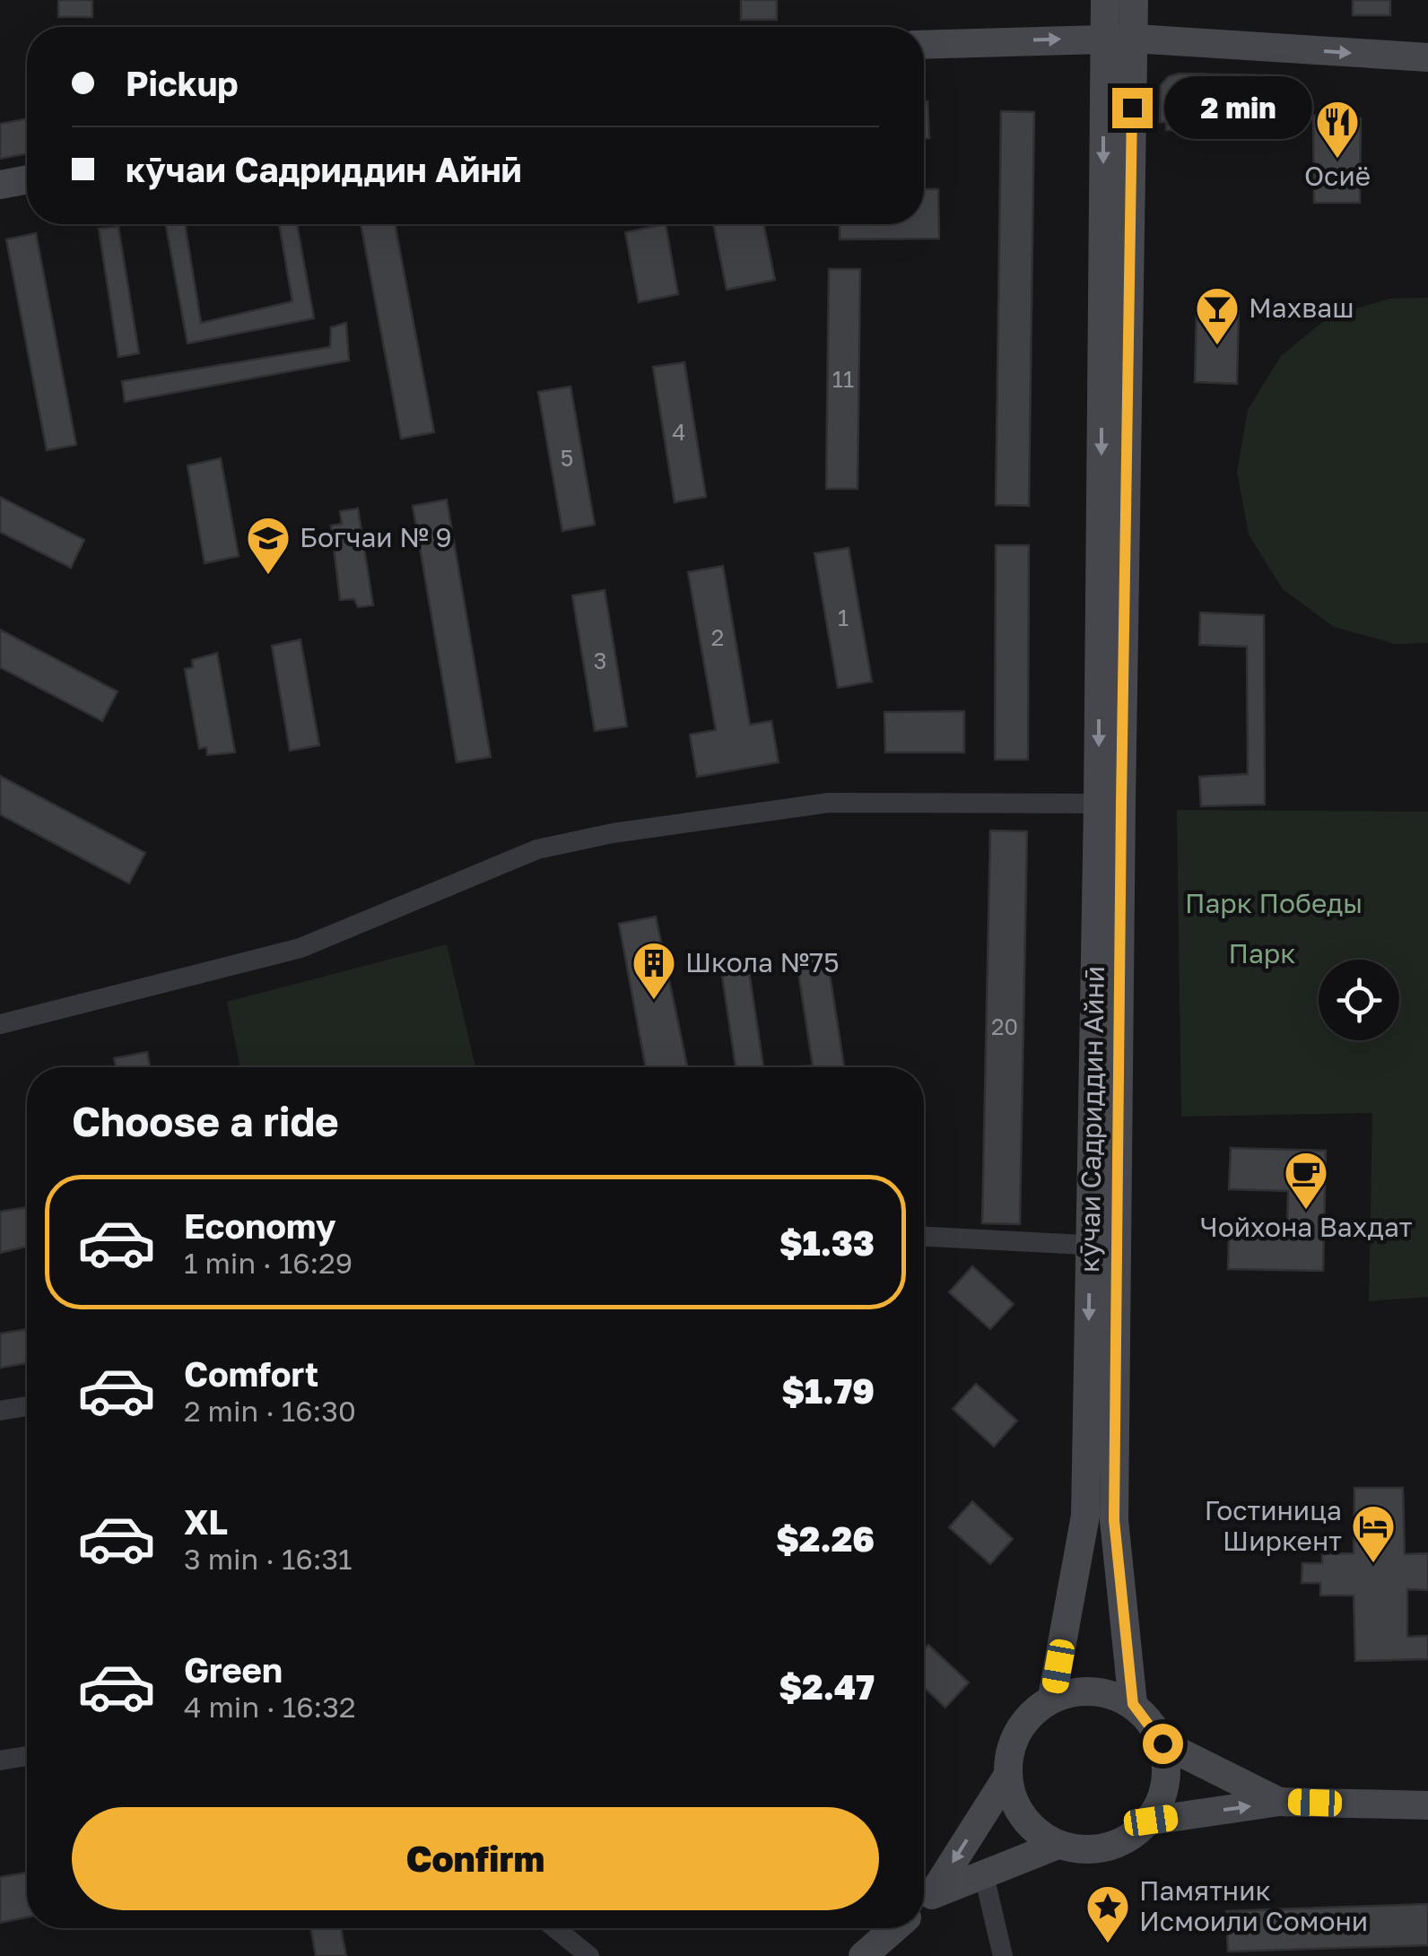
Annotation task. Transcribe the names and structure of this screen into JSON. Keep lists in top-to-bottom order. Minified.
{"streets":{"street":["кӯчаи Садриддин Айнӣ"]},"parks":["Парк Победы","Парк"],"places":{"restaurant":["Осиё"],"bar":["Махваш"],"school or university":["Богчаи № 9"],"building":["Школа №75"],"cafe":["Чойхона Вахдат"],"hotel":["Гостиница Ширкент"],"place":["Памятник Исмоили Сомони"]},"house_numbers":["11","4","5","1","2","3","20"],"page":{"banner":["Pickup","кӯчаи Садриддин Айнӣ"],"bubble":"2 min","heading":"Choose a ride","list":[{"name":"Economy","note":"1 min · 16:29","value":"$1.33"},{"name":"Comfort","note":"2 min · 16:30","value":"$1.79"},{"name":"XL","note":"3 min · 16:31","value":"$2.26"},{"name":"Green","note":"4 min · 16:32","value":"$2.47"}],"buttons":"Confirm"}}
